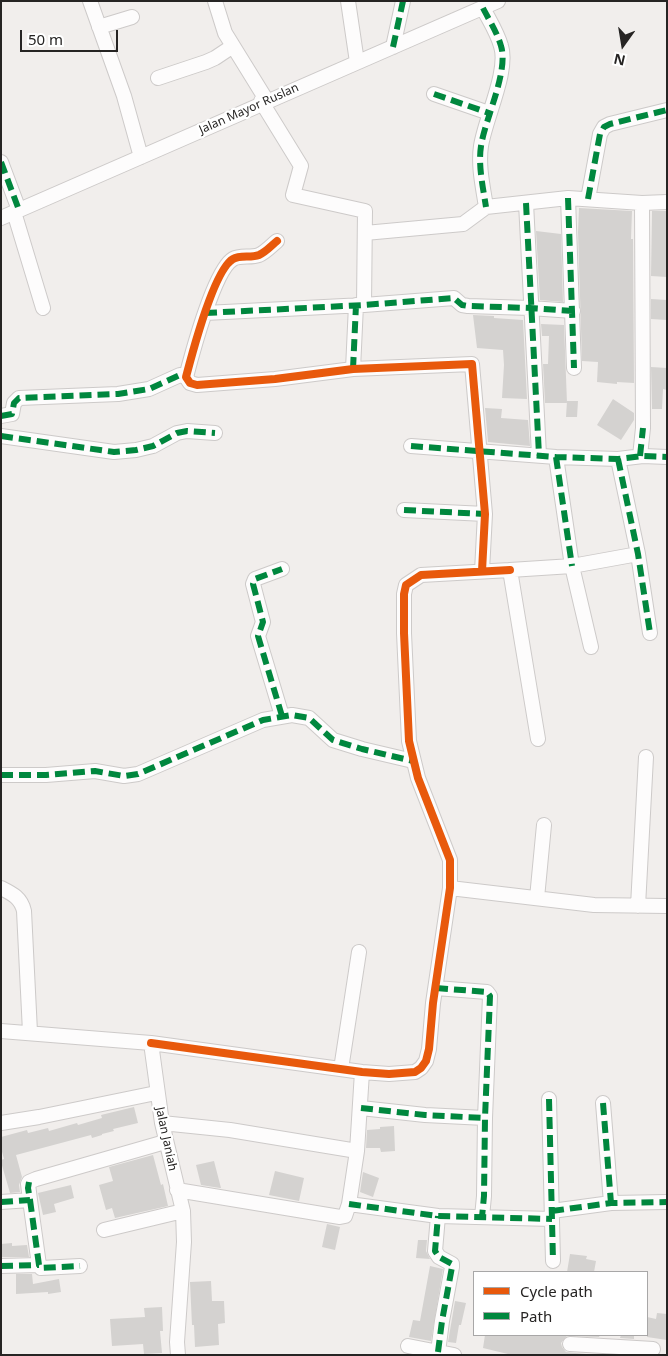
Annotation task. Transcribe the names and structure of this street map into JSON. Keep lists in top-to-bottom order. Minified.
{"streets":{"street":["Jalan Mayor Ruslan","Jalan Janiah"]},"legend":["Cycle path","Path"],"scale_bar":"50 m","north":"bottom"}
